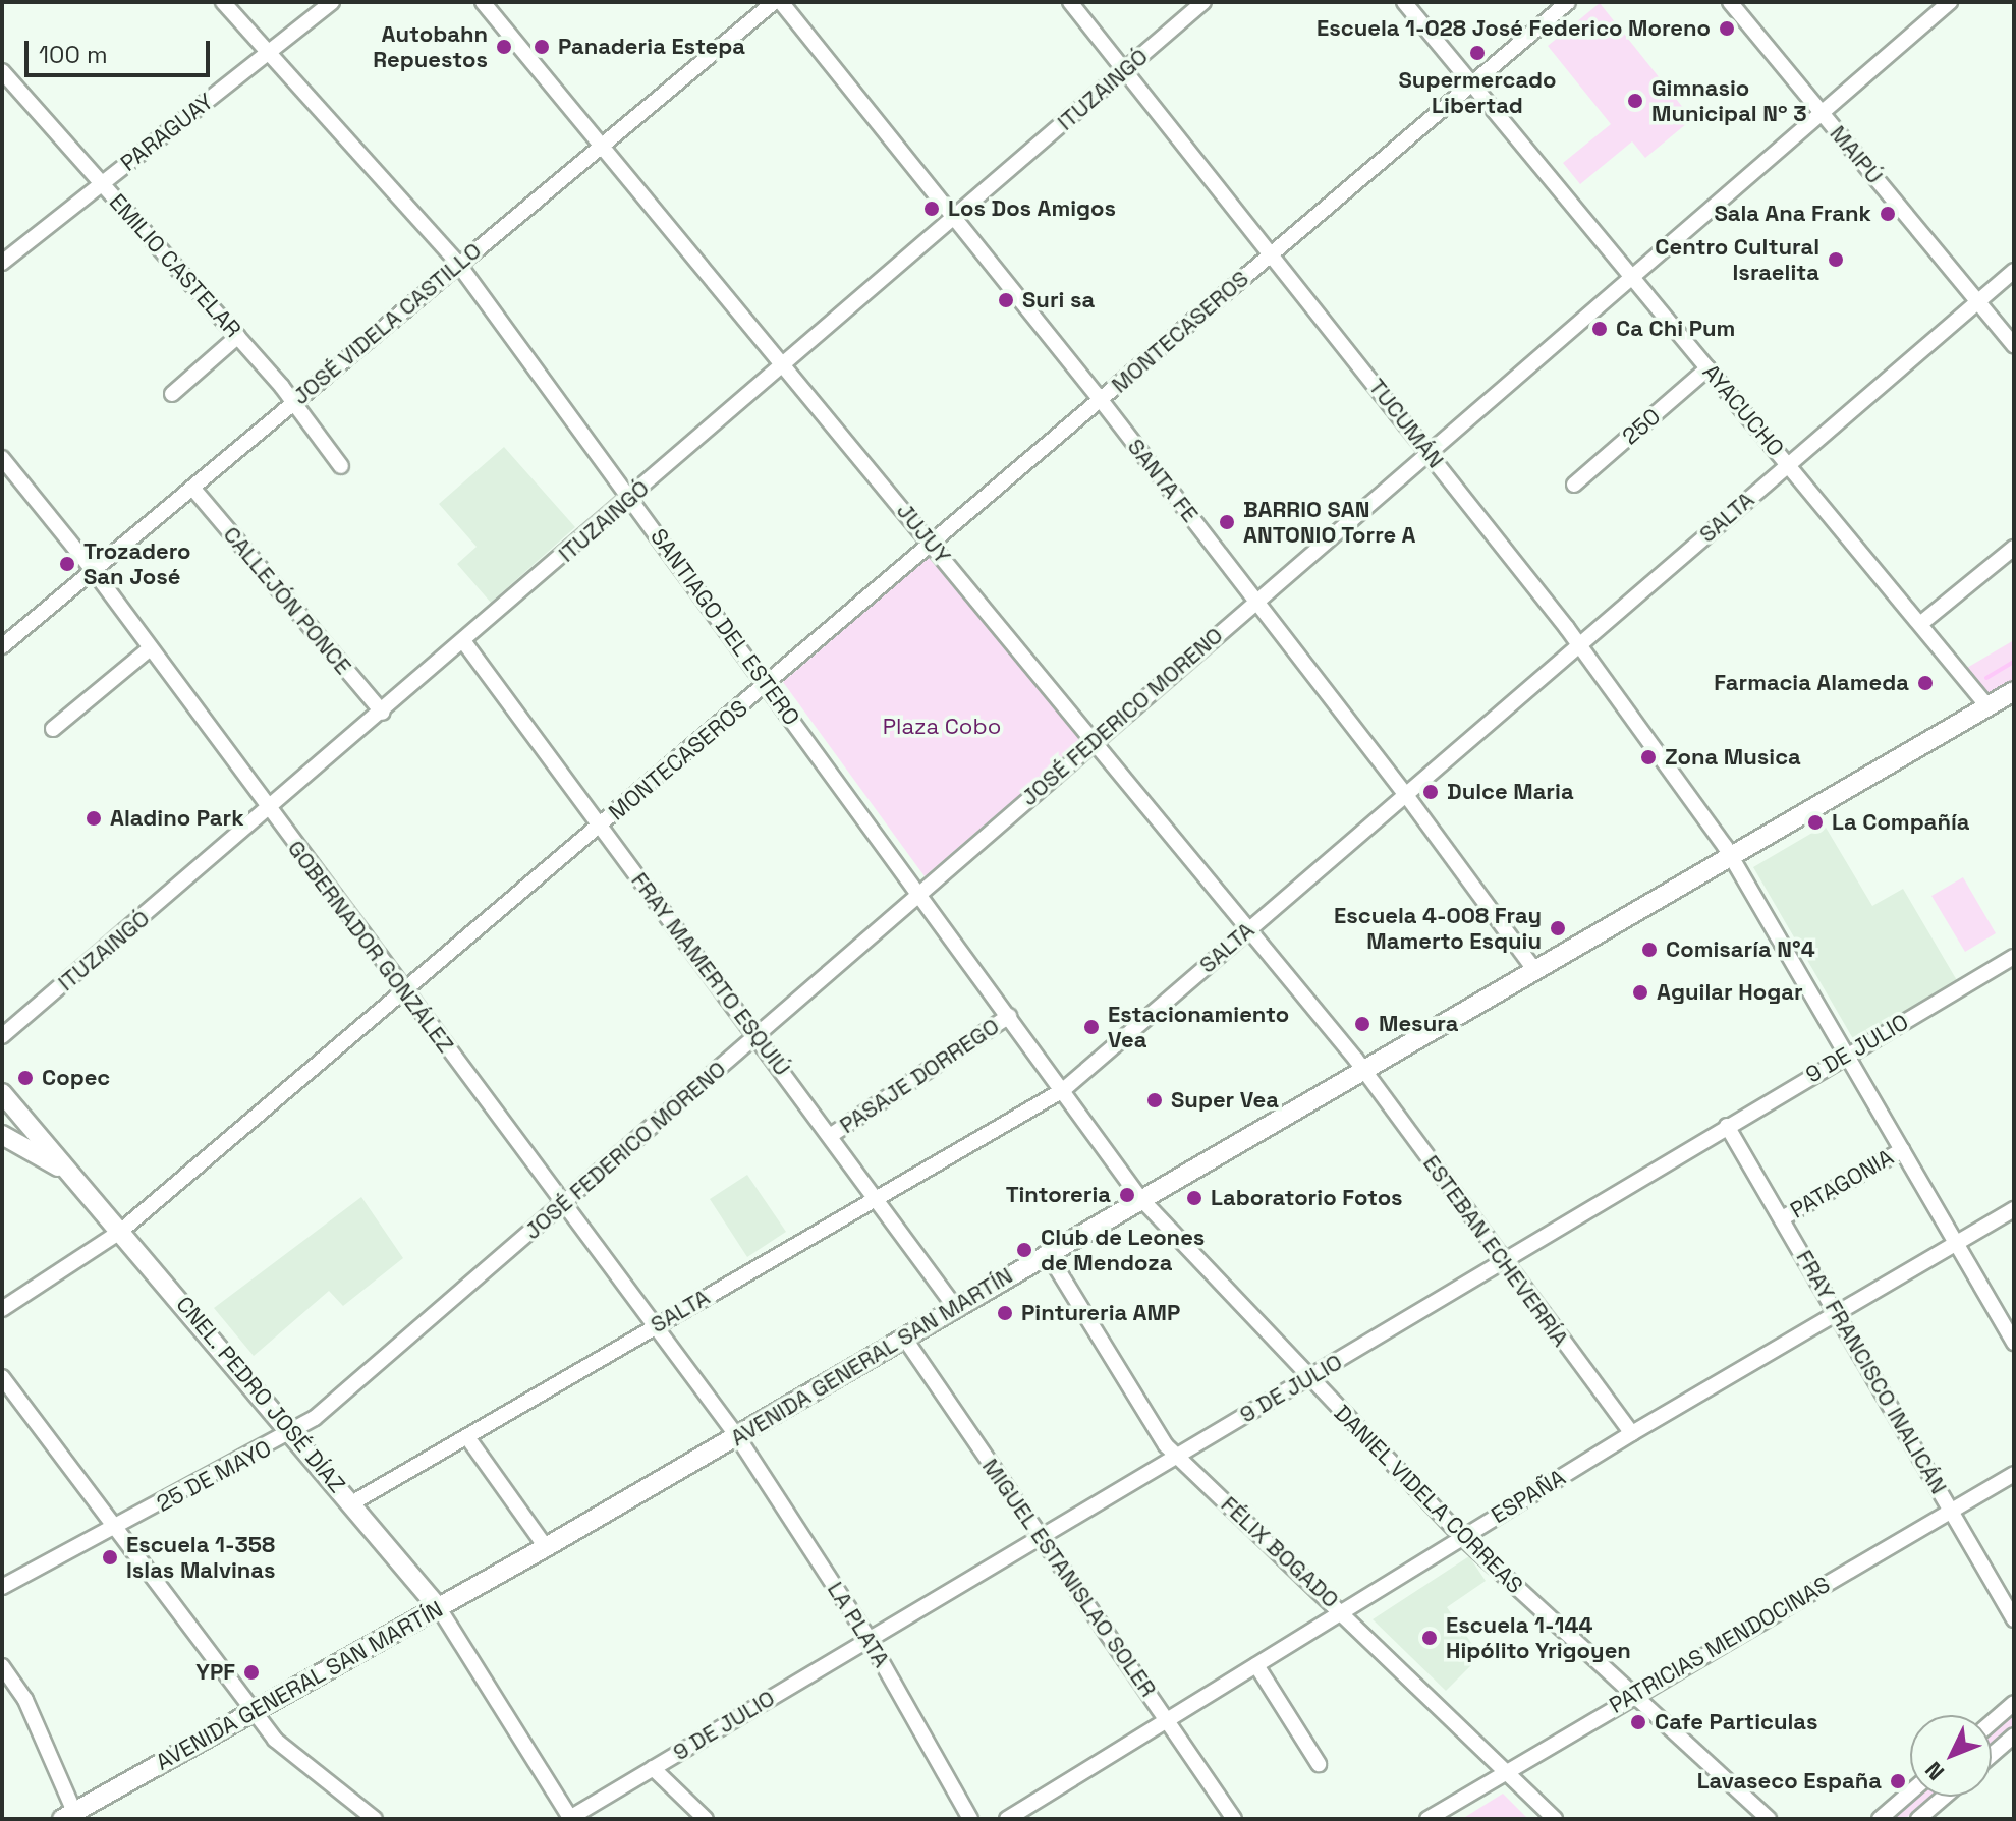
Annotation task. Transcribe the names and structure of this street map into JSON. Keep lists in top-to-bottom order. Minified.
{"streets":{"main road":["AVENIDA GENERAL SAN MARTÍN","CNEL. PEDRO JOSÉ DÍAZ"],"street":["ITUZAINGÓ","PARAGUAY","MAIPÚ","EMILIO CASTELAR","JOSÉ VIDELA CASTILLO","MONTECASEROS","AYACUCHO","TUCUMÁN","250","SANTA FE","SALTA","JUJUY","CALLEJÓN PONCE","SANTIAGO DEL ESTERO","JOSÉ FEDERICO MORENO","GOBERNADOR GONZÁLEZ","FRAY MAMERTO ESQUIÚ","9 DE JULIO","PASAJE DORREGO","PATAGONIA","ESTEBAN ECHEVERRÍA","FRAY FRANCISCO INALICÁN","25 DE MAYO","ESPAÑA","DANIEL VIDELA CORREAS","FÉLIX BOGADO","MIGUEL ESTANISLAO SOLER","LA PLATA","PATRICIAS MENDOCINAS"]},"crossings":[["ITUZAINGÓ","TUCUMÁN"],["ITUZAINGÓ","SANTA FE"],["ITUZAINGÓ","JUJUY"],["ITUZAINGÓ","CALLEJÓN PONCE"],["ITUZAINGÓ","SANTIAGO DEL ESTERO"],["ITUZAINGÓ","GOBERNADOR GONZÁLEZ"],["ITUZAINGÓ","FRAY MAMERTO ESQUIÚ"],["PARAGUAY","EMILIO CASTELAR"],["PARAGUAY","SANTIAGO DEL ESTERO"],["MAIPÚ","SALTA"],["MAIPÚ","JOSÉ FEDERICO MORENO"],["EMILIO CASTELAR","JOSÉ VIDELA CASTILLO"],["JOSÉ VIDELA CASTILLO","JUJUY"],["JOSÉ VIDELA CASTILLO","CALLEJÓN PONCE"],["JOSÉ VIDELA CASTILLO","SANTIAGO DEL ESTERO"],["JOSÉ VIDELA CASTILLO","GOBERNADOR GONZÁLEZ"],["MONTECASEROS","AYACUCHO"],["MONTECASEROS","TUCUMÁN"],["MONTECASEROS","SANTA FE"],["MONTECASEROS","JUJUY"],["MONTECASEROS","SANTIAGO DEL ESTERO"],["MONTECASEROS","GOBERNADOR GONZÁLEZ"],["MONTECASEROS","FRAY MAMERTO ESQUIÚ"],["MONTECASEROS","CNEL. PEDRO JOSÉ DÍAZ"],["AYACUCHO","250"],["AYACUCHO","SALTA"],["AYACUCHO","JOSÉ FEDERICO MORENO"],["AYACUCHO","AVENIDA GENERAL SAN MARTÍN"],["TUCUMÁN","SALTA"],["TUCUMÁN","JOSÉ FEDERICO MORENO"],["TUCUMÁN","9 DE JULIO"],["TUCUMÁN","PATAGONIA"],["TUCUMÁN","AVENIDA GENERAL SAN MARTÍN"],["TUCUMÁN","ESPAÑA"],["SANTA FE","SALTA"],["SANTA FE","JOSÉ FEDERICO MORENO"],["SANTA FE","AVENIDA GENERAL SAN MARTÍN"],["SALTA","JUJUY"],["SALTA","SANTIAGO DEL ESTERO"],["SALTA","GOBERNADOR GONZÁLEZ"],["SALTA","FRAY MAMERTO ESQUIÚ"],["SALTA","CNEL. PEDRO JOSÉ DÍAZ"],["JUJUY","JOSÉ FEDERICO MORENO"],["JUJUY","ESTEBAN ECHEVERRÍA"],["JUJUY","AVENIDA GENERAL SAN MARTÍN"],["SANTIAGO DEL ESTERO","JOSÉ FEDERICO MORENO"],["SANTIAGO DEL ESTERO","PASAJE DORREGO"],["SANTIAGO DEL ESTERO","AVENIDA GENERAL SAN MARTÍN"],["SANTIAGO DEL ESTERO","DANIEL VIDELA CORREAS"],["JOSÉ FEDERICO MORENO","GOBERNADOR GONZÁLEZ"],["JOSÉ FEDERICO MORENO","FRAY MAMERTO ESQUIÚ"],["JOSÉ FEDERICO MORENO","CNEL. PEDRO JOSÉ DÍAZ"],["JOSÉ FEDERICO MORENO","25 DE MAYO"],["GOBERNADOR GONZÁLEZ","AVENIDA GENERAL SAN MARTÍN"],["GOBERNADOR GONZÁLEZ","LA PLATA"],["FRAY MAMERTO ESQUIÚ","PASAJE DORREGO"],["FRAY MAMERTO ESQUIÚ","AVENIDA GENERAL SAN MARTÍN"],["9 DE JULIO","ESTEBAN ECHEVERRÍA"],["9 DE JULIO","FRAY FRANCISCO INALICÁN"],["9 DE JULIO","DANIEL VIDELA CORREAS"],["9 DE JULIO","FÉLIX BOGADO"],["9 DE JULIO","MIGUEL ESTANISLAO SOLER"],["9 DE JULIO","LA PLATA"],["PATAGONIA","FRAY FRANCISCO INALICÁN"],["ESTEBAN ECHEVERRÍA","AVENIDA GENERAL SAN MARTÍN"],["ESTEBAN ECHEVERRÍA","ESPAÑA"],["AVENIDA GENERAL SAN MARTÍN","CNEL. PEDRO JOSÉ DÍAZ"],["AVENIDA GENERAL SAN MARTÍN","DANIEL VIDELA CORREAS"],["AVENIDA GENERAL SAN MARTÍN","FÉLIX BOGADO"],["AVENIDA GENERAL SAN MARTÍN","MIGUEL ESTANISLAO SOLER"],["AVENIDA GENERAL SAN MARTÍN","LA PLATA"],["FRAY FRANCISCO INALICÁN","ESPAÑA"],["FRAY FRANCISCO INALICÁN","PATRICIAS MENDOCINAS"],["CNEL. PEDRO JOSÉ DÍAZ","25 DE MAYO"],["ESPAÑA","DANIEL VIDELA CORREAS"],["ESPAÑA","FÉLIX BOGADO"],["ESPAÑA","MIGUEL ESTANISLAO SOLER"],["DANIEL VIDELA CORREAS","PATRICIAS MENDOCINAS"],["FÉLIX BOGADO","PATRICIAS MENDOCINAS"]],"parks":["Plaza Cobo"],"places":["Escuela 1-028 José Federico Moreno","Autobahn Repuestos","Panaderia Estepa","Supermercado Libertad","Gimnasio Municipal Nº 3","Los Dos Amigos","Sala Ana Frank","Centro Cultural Israelita","Suri sa","Ca Chi Pum","BARRIO SAN ANTONIO Torre A","Trozadero San José","Farmacia Alameda","Zona Musica","Dulce Maria","Aladino Park","La Compañía","Escuela 4-008 Fray Mamerto Esquiu","Comisaría N°4","Aguilar Hogar","Mesura","Estacionamiento Vea","Copec","Super Vea","Tintoreria","Laboratorio Fotos","Club de Leones de Mendoza","Pintureria AMP","Escuela 1-358 Islas Malvinas","Escuela 1-144 Hipólito Yrigoyen","YPF","Cafe Particulas","Lavaseco España"],"scale_bar":"100 m","north":"bottom left"}
